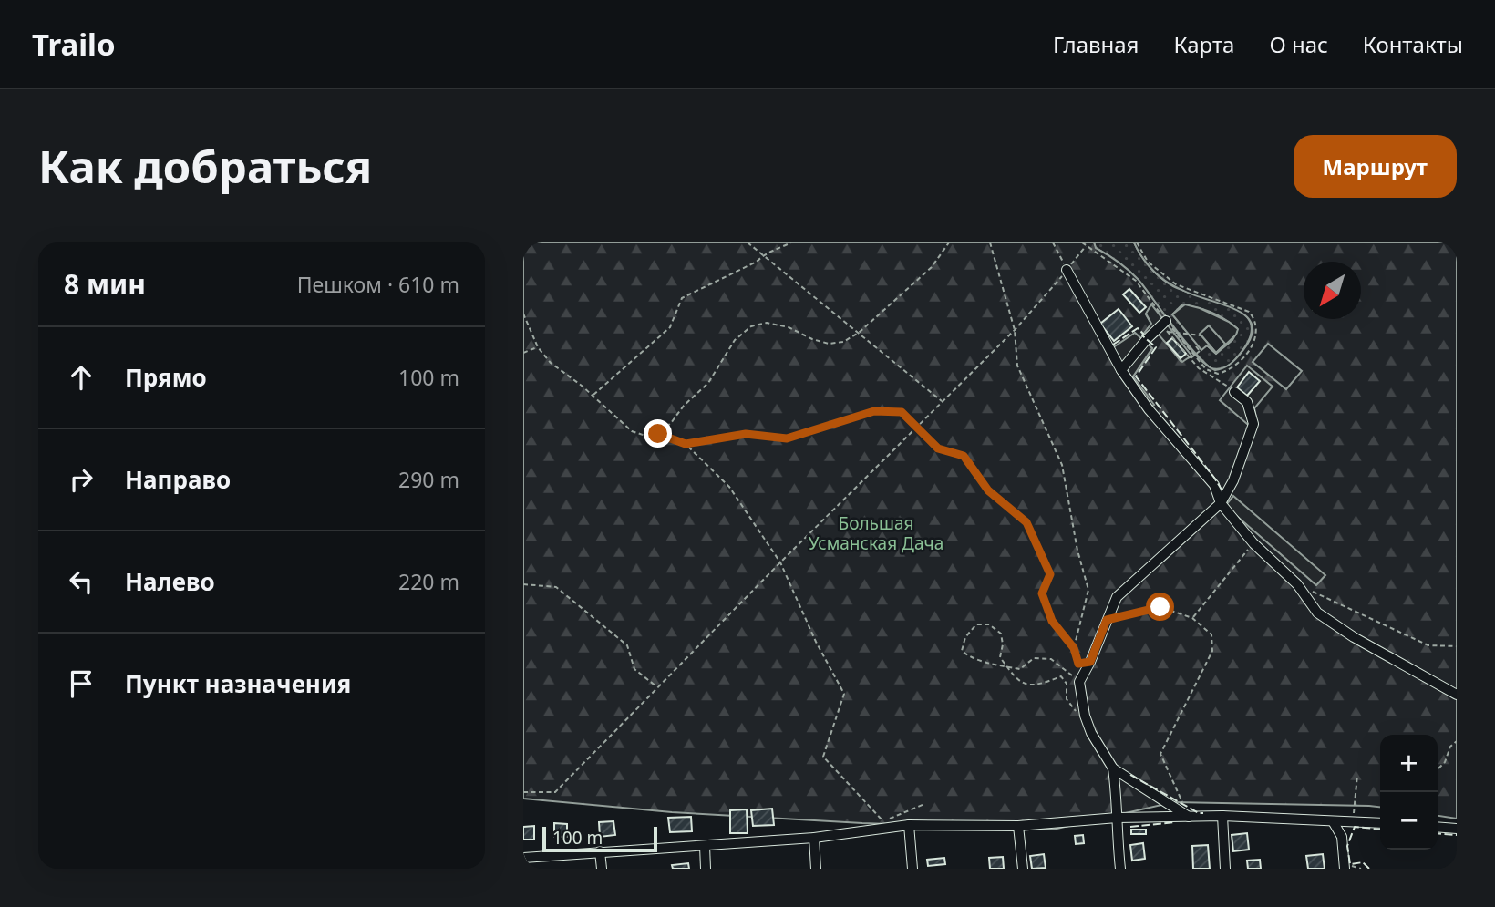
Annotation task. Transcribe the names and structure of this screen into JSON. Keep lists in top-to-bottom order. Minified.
{"parks":["Большая Усманская Дача"],"scale_bar":"100 m","north":"bottom left","page":{"header":"Trailo","nav":["Главная","Карта","О нас","Контакты"],"buttons":"Маршрут","title":"Как добраться","heading":["8 мин","Пешком · 610 m"],"list":[["Прямо","100 m"],["Направо","290 m"],["Налево","220 m"],"Пункт назначения"],"map_buttons":["+","−"],"scale":"100 m"}}
